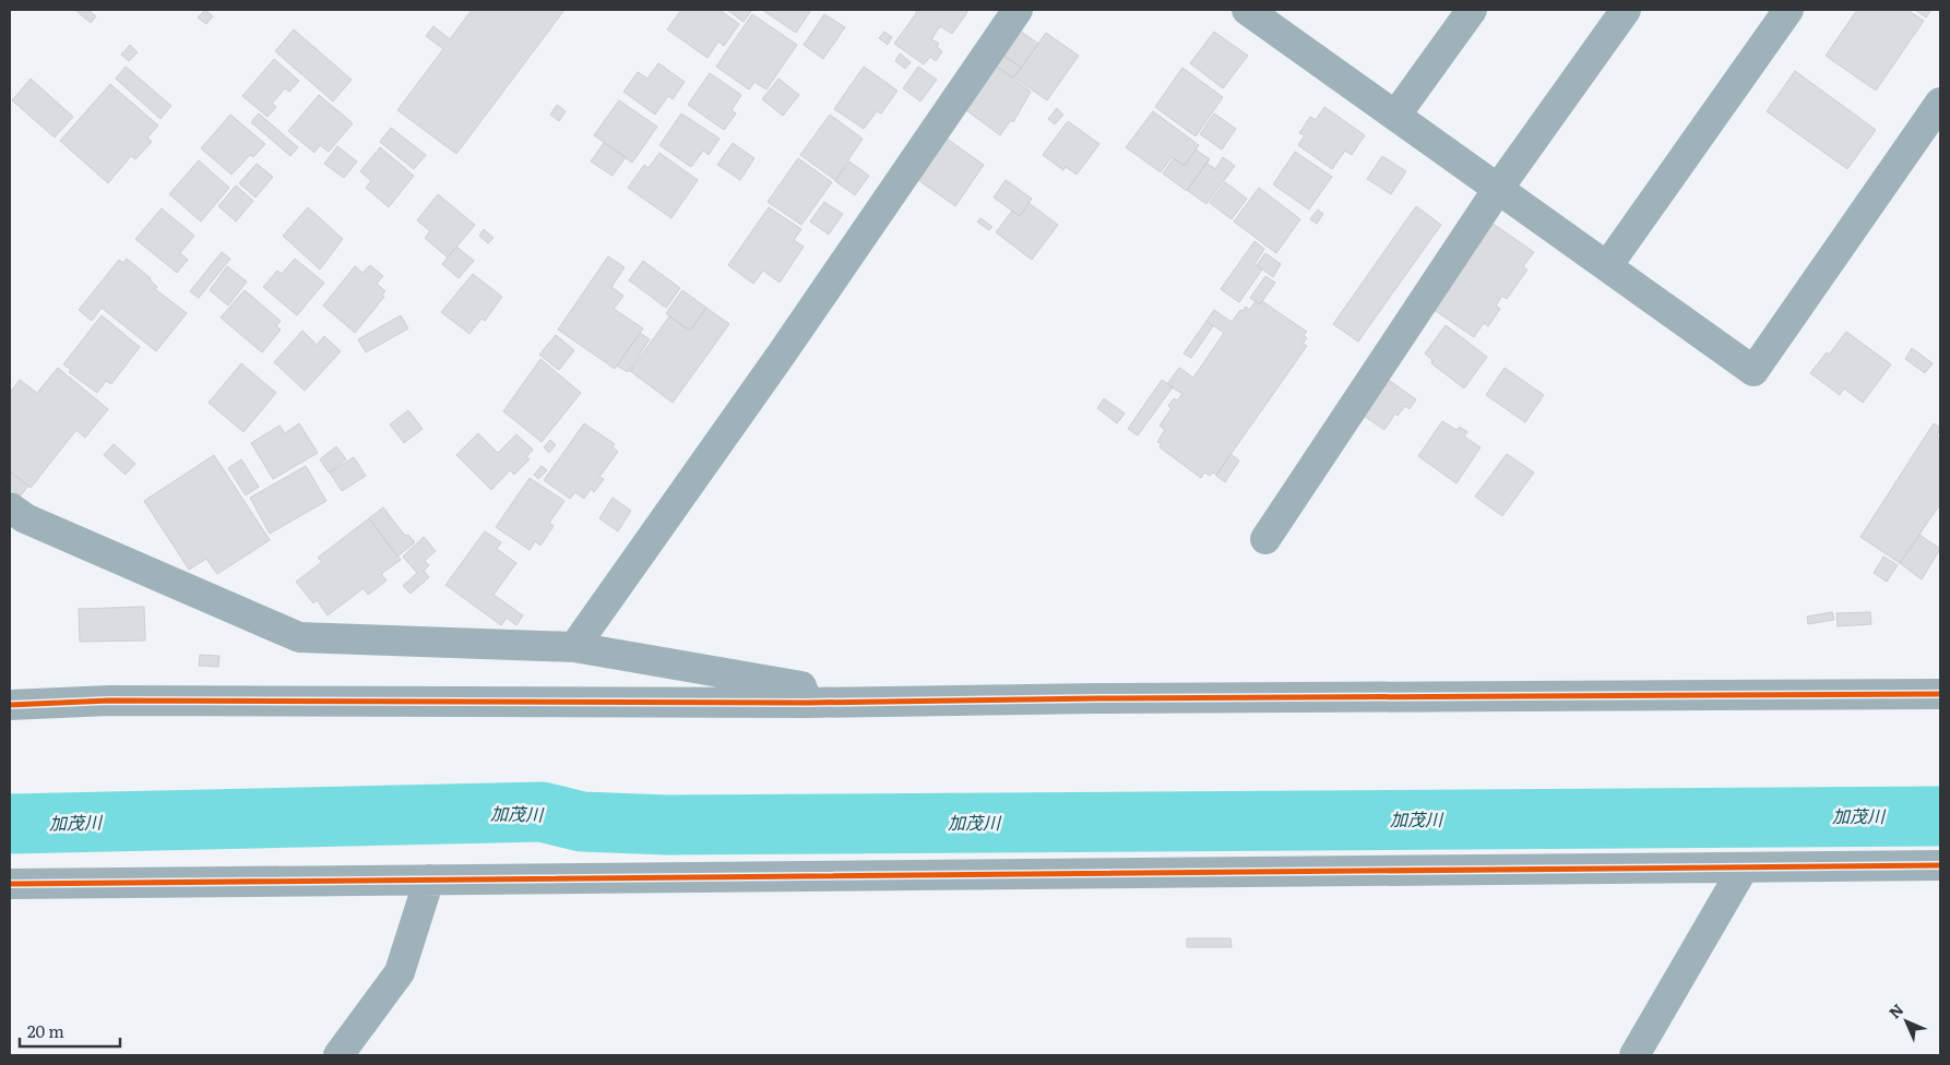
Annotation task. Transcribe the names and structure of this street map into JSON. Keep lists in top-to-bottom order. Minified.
{"water":["加茂川"],"scale_bar":"20 m","north":"top left"}
